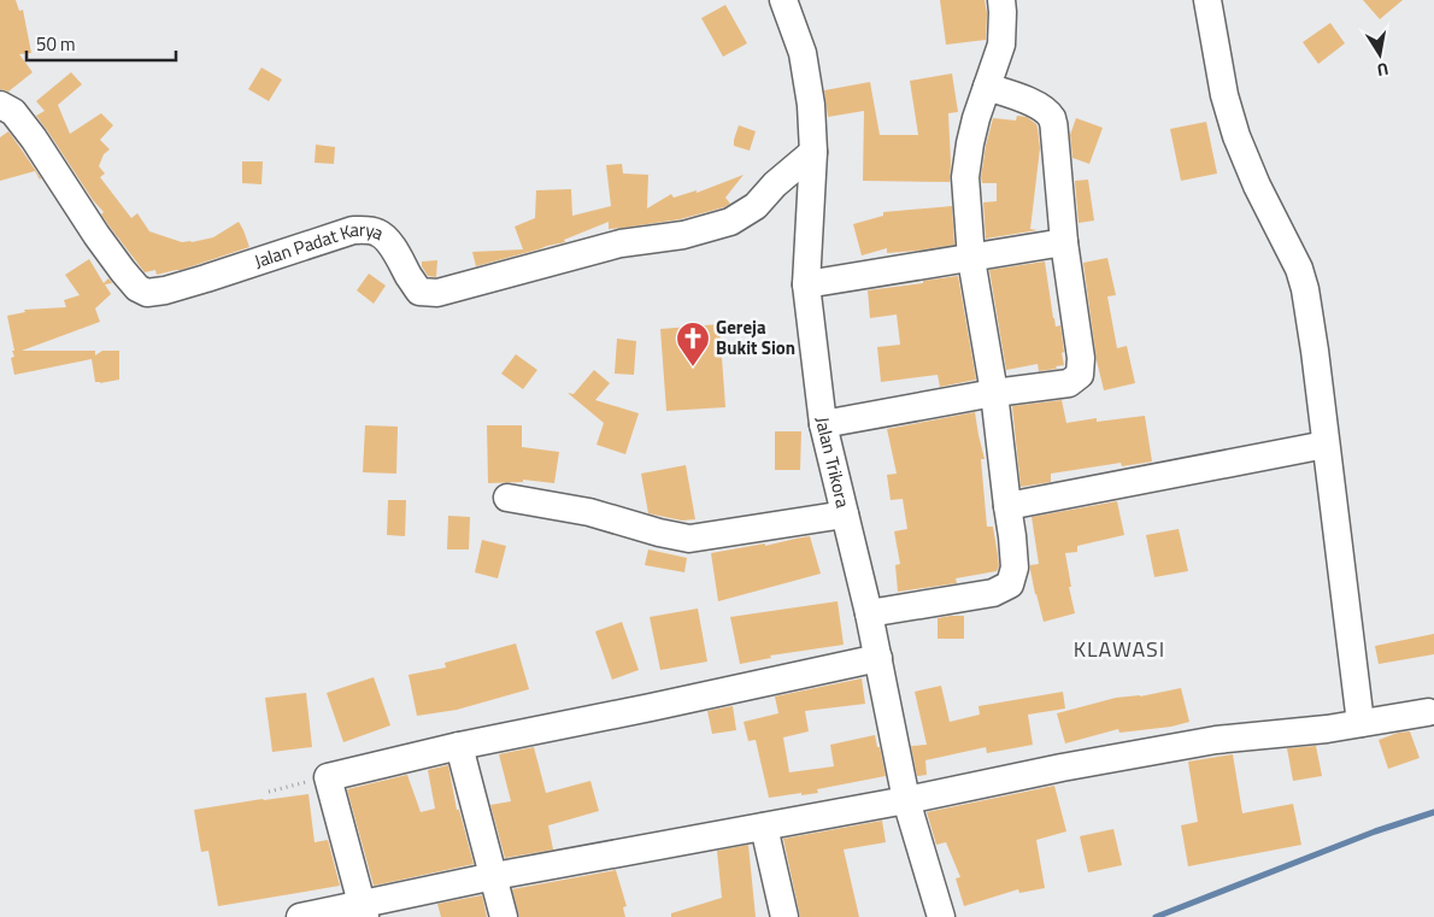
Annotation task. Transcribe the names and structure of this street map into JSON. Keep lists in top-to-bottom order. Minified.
{"streets":{"street":["Jalan Padat Karya","Jalan Trikora"]},"crossings":[["Jalan Padat Karya","Jalan Trikora"]],"districts":["KLAWASI"],"places":{"church":["Gereja Bukit Sion"]},"scale_bar":"50 m","north":"bottom"}
